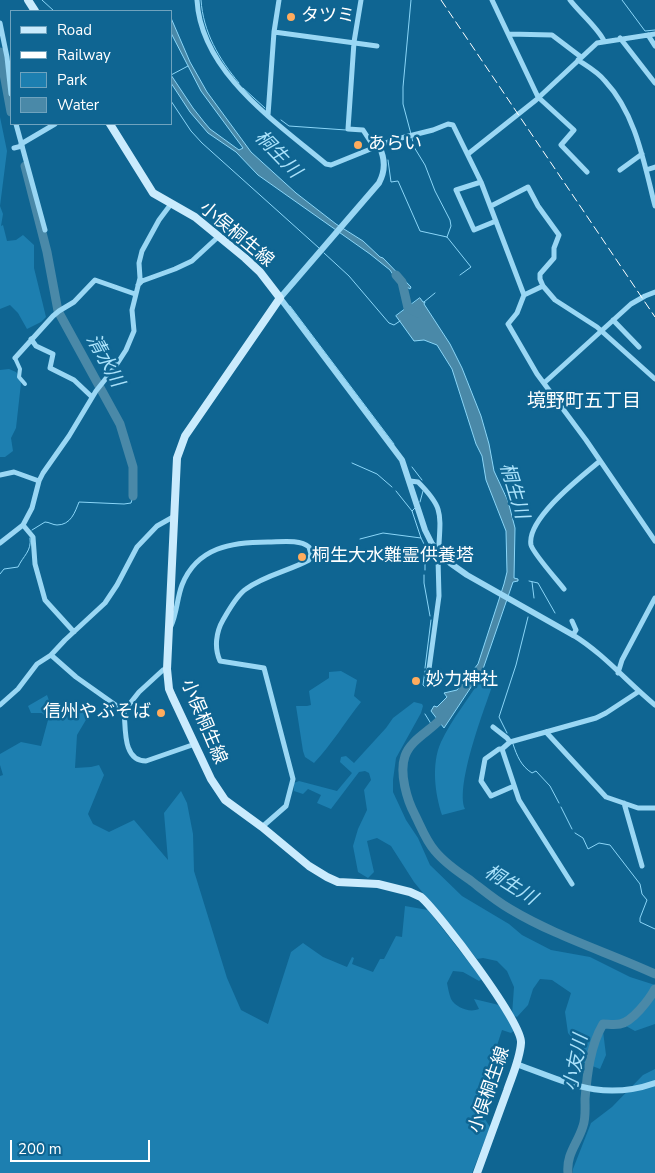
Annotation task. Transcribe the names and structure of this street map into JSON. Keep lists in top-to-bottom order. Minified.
{"streets":{"main road":["小俣桐生線"]},"districts":["境野町五丁目"],"water":["桐生川","清水川","小友川"],"places":["タツミ","あらい","桐生大水難霊供養塔","妙力神社","信州やぶそば"],"legend":["Road","Railway","Park","Water"],"scale_bar":"200 m"}
